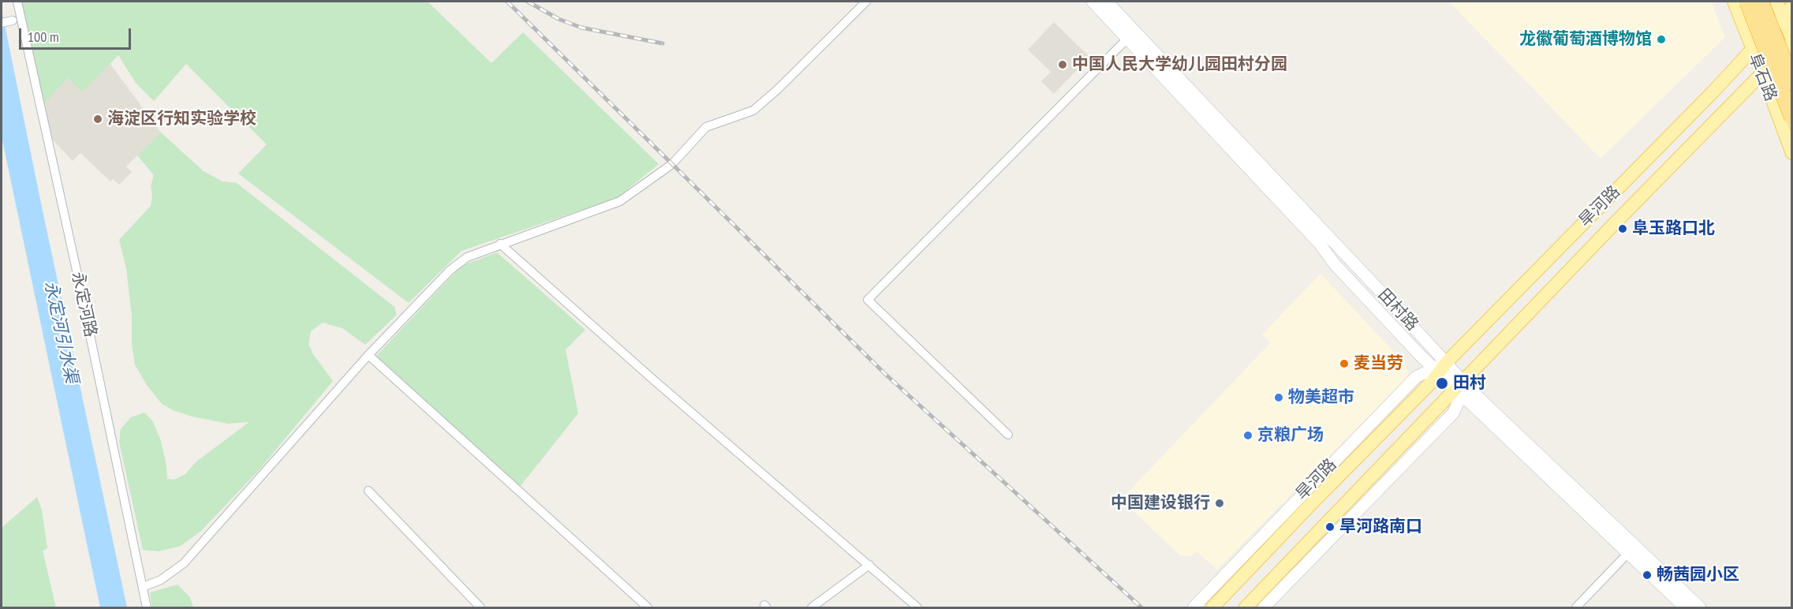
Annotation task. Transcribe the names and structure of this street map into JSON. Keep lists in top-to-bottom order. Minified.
{"streets":{"highway":["阜石路"],"main road":["旱河路","田村路"],"street":["永定河路"]},"crossings":[["阜石路","旱河路"],["旱河路","田村路"]],"water":["永定河引水渠"],"places":["龙徽葡萄酒博物馆","中国人民大学幼儿园田村分园","海淀区行知实验学校","阜玉路口北","麦当劳","田村","物美超市","京粮广场","中国建设银行","旱河路南口","畅茜园小区"],"scale_bar":"100 m"}
